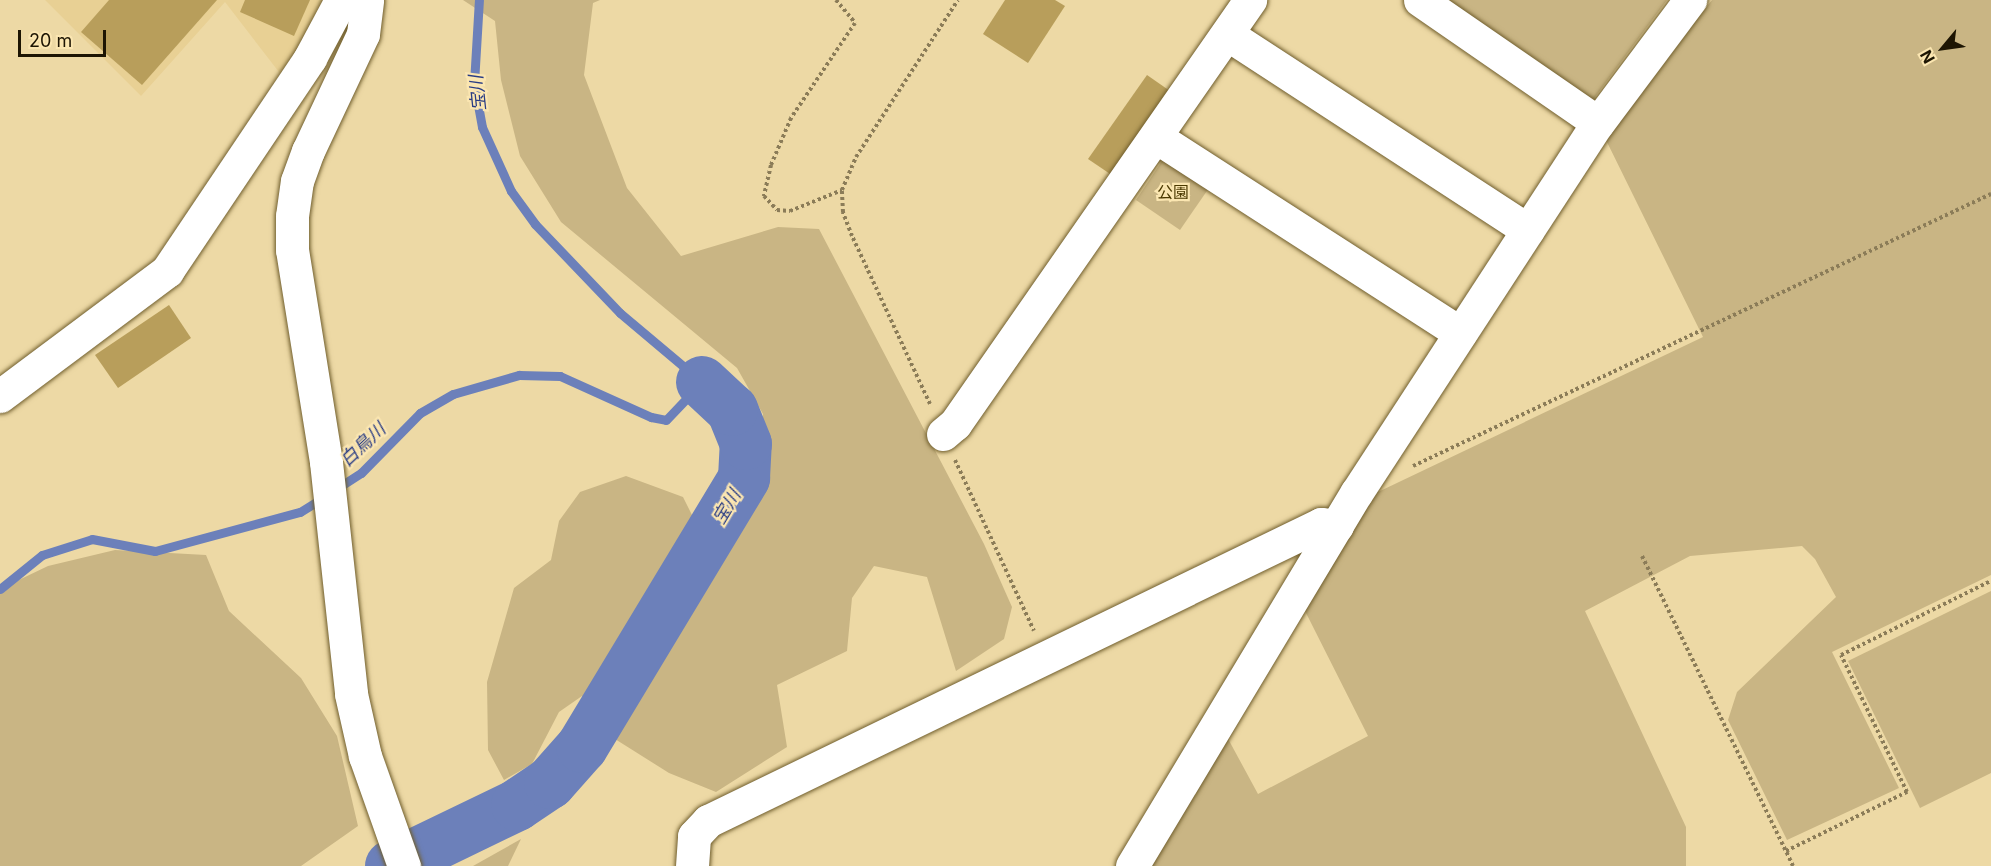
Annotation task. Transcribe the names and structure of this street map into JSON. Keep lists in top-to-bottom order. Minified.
{"water":["宝川","白鳥川"],"parks":["公園"],"scale_bar":"20 m","north":"bottom left"}
